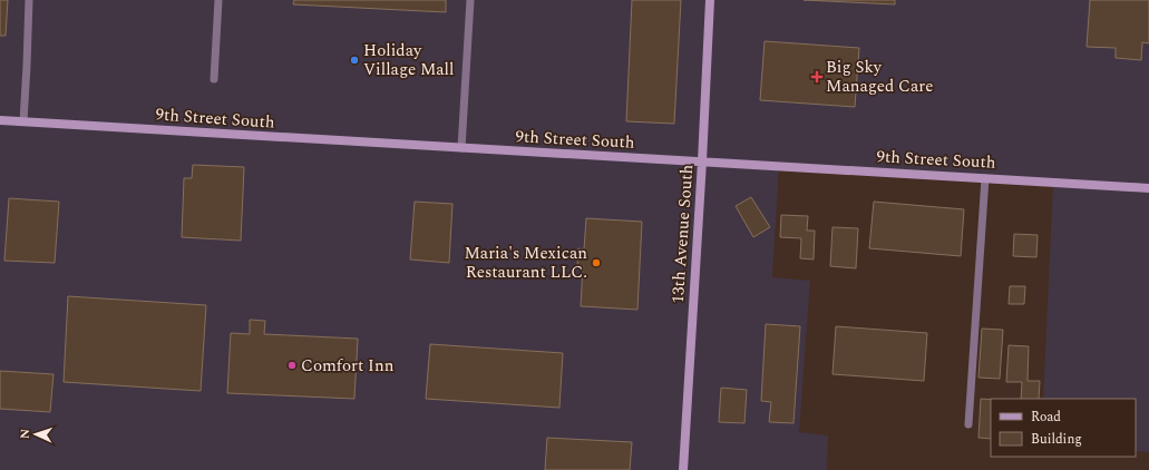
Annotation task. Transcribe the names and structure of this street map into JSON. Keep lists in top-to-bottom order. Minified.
{"streets":{"street":["9th Street South","13th Avenue South"]},"crossings":[["9th Street South","13th Avenue South"]],"places":{"other":["Holiday Village Mall","Maria's Mexican Restaurant LLC.","Comfort Inn"],"health":["Big Sky Managed Care"]},"legend":["Road","Building"],"north":"left"}
